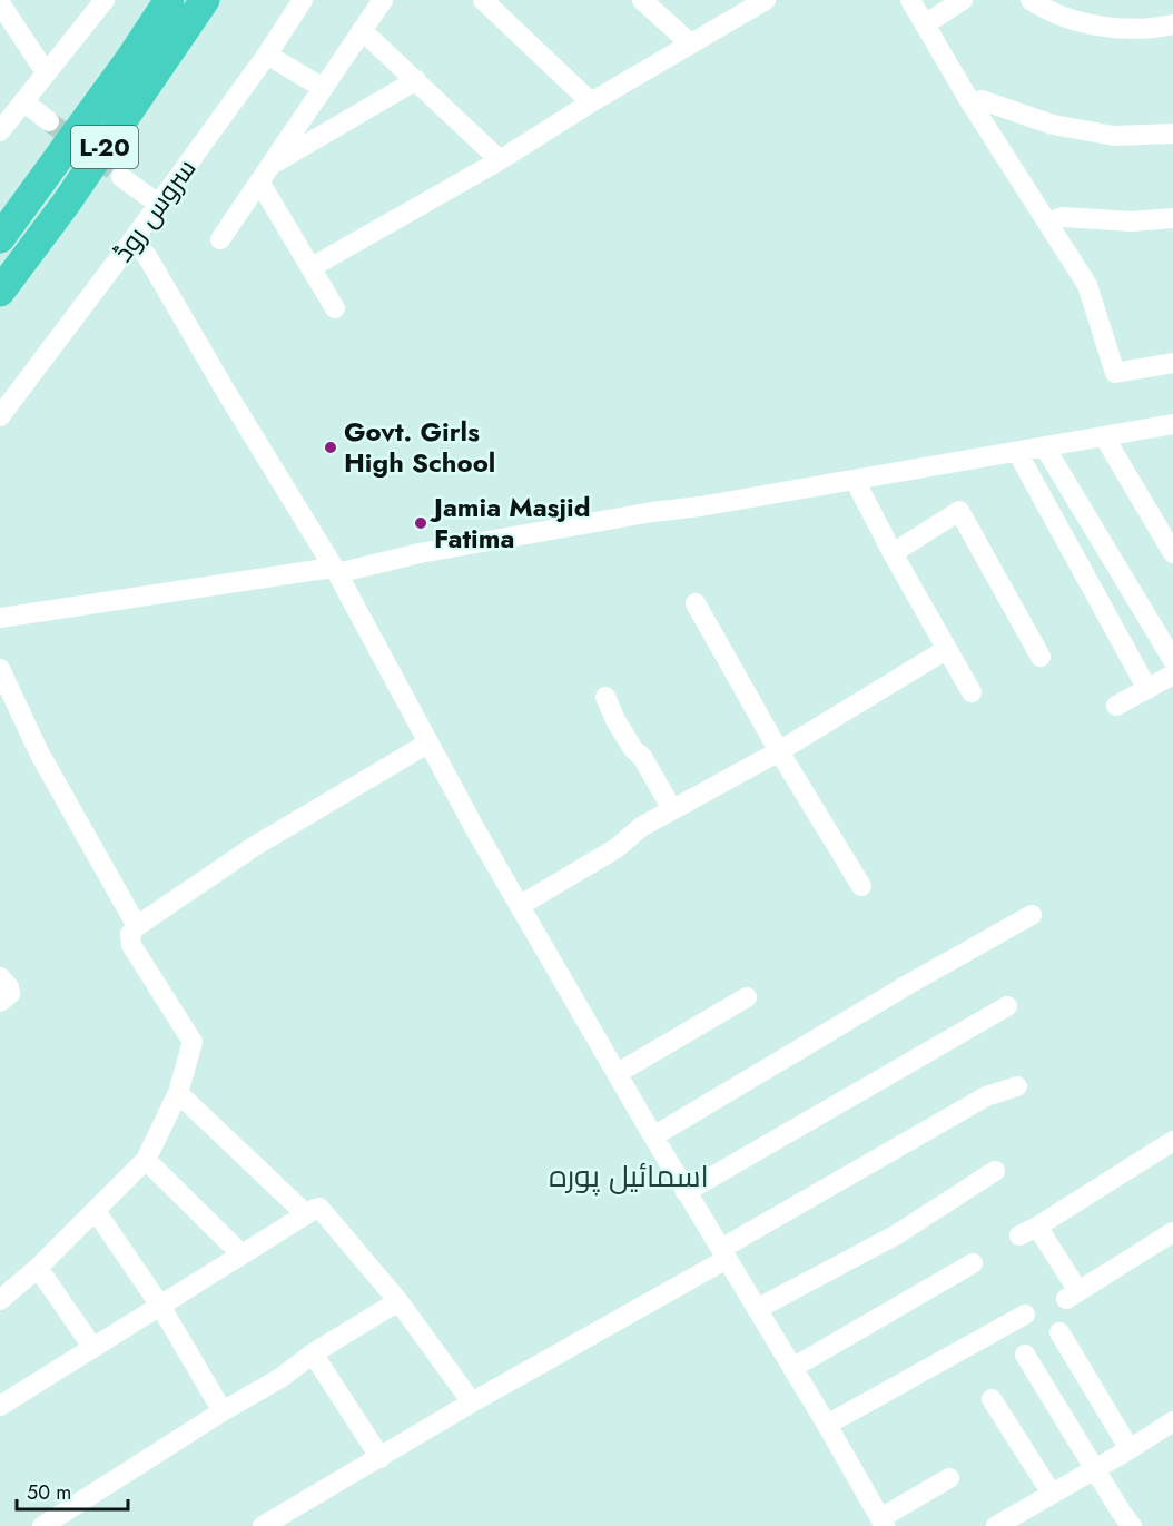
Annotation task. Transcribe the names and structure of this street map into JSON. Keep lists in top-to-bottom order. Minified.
{"streets":{"highway":["L-20"],"street":["سروس روڈ"]},"districts":["اسمائیل پورہ"],"places":["Govt. Girls High School","Jamia Masjid Fatima"],"scale_bar":"50 m"}
